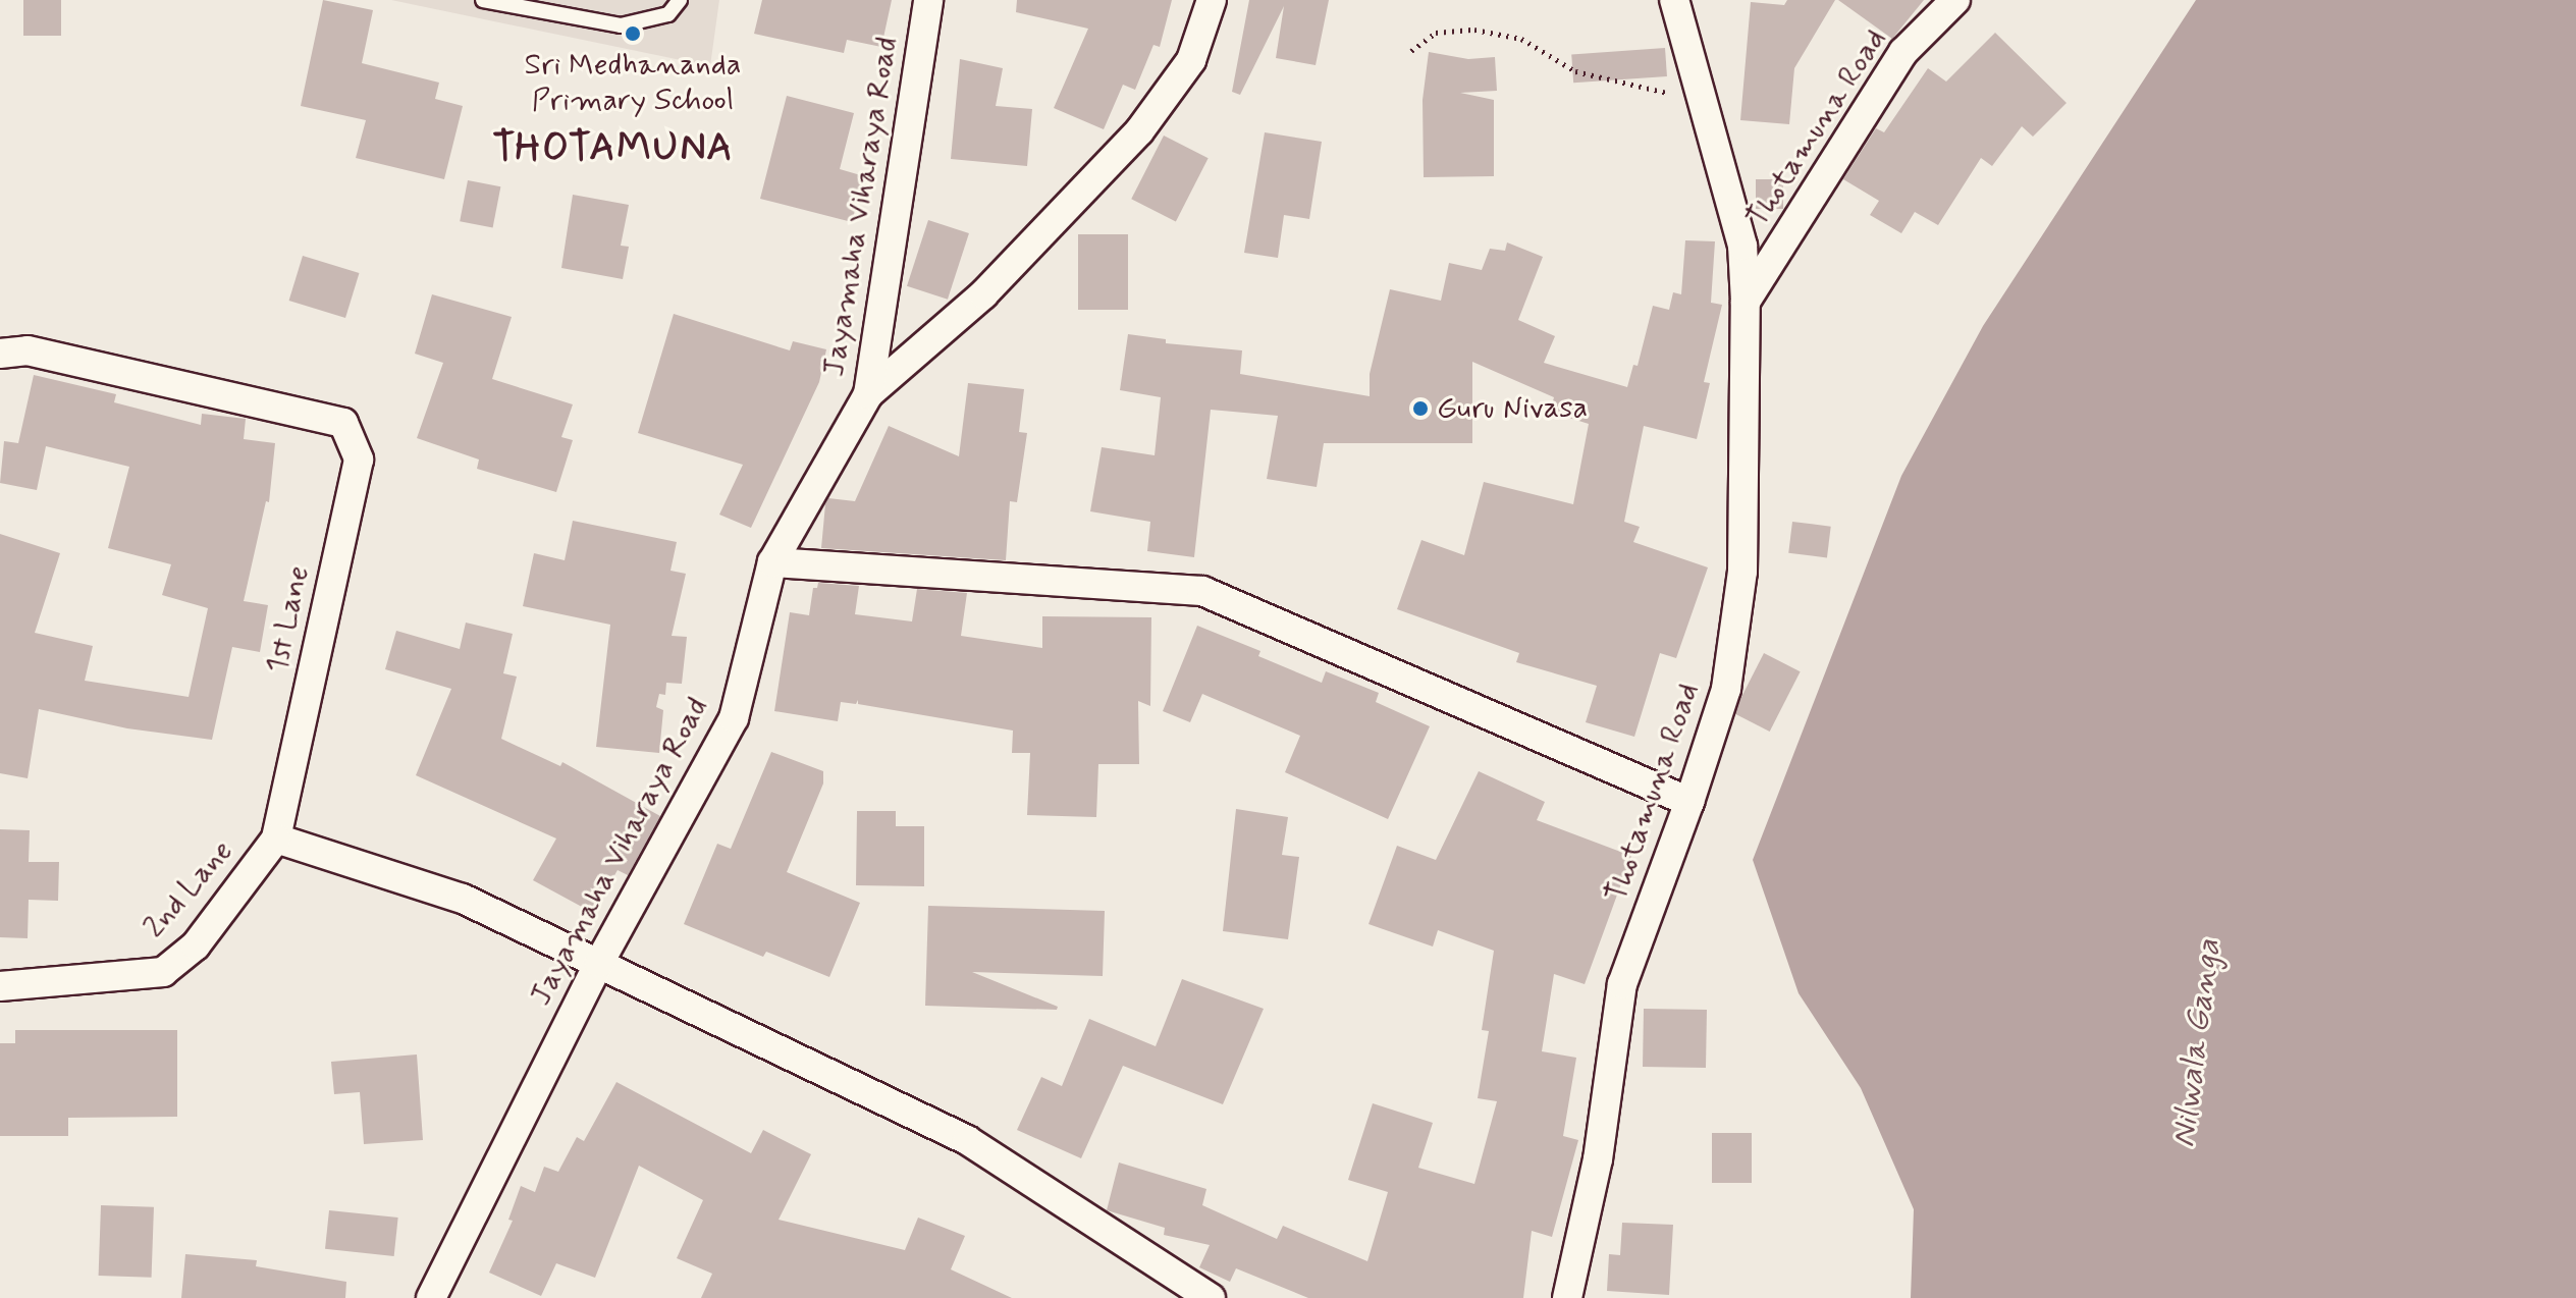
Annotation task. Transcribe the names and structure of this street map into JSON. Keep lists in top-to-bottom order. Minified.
{"streets":{"street":["Thotamuna Road","Jayamaha Viharaya Road","1st Lane","2nd Lane"]},"crossings":[["1st Lane","2nd Lane"]],"districts":["THOTAMUNA"],"water":["Nilwala Ganga"],"places":["Sri Medhananda Primary School","Guru Nivasa"]}
